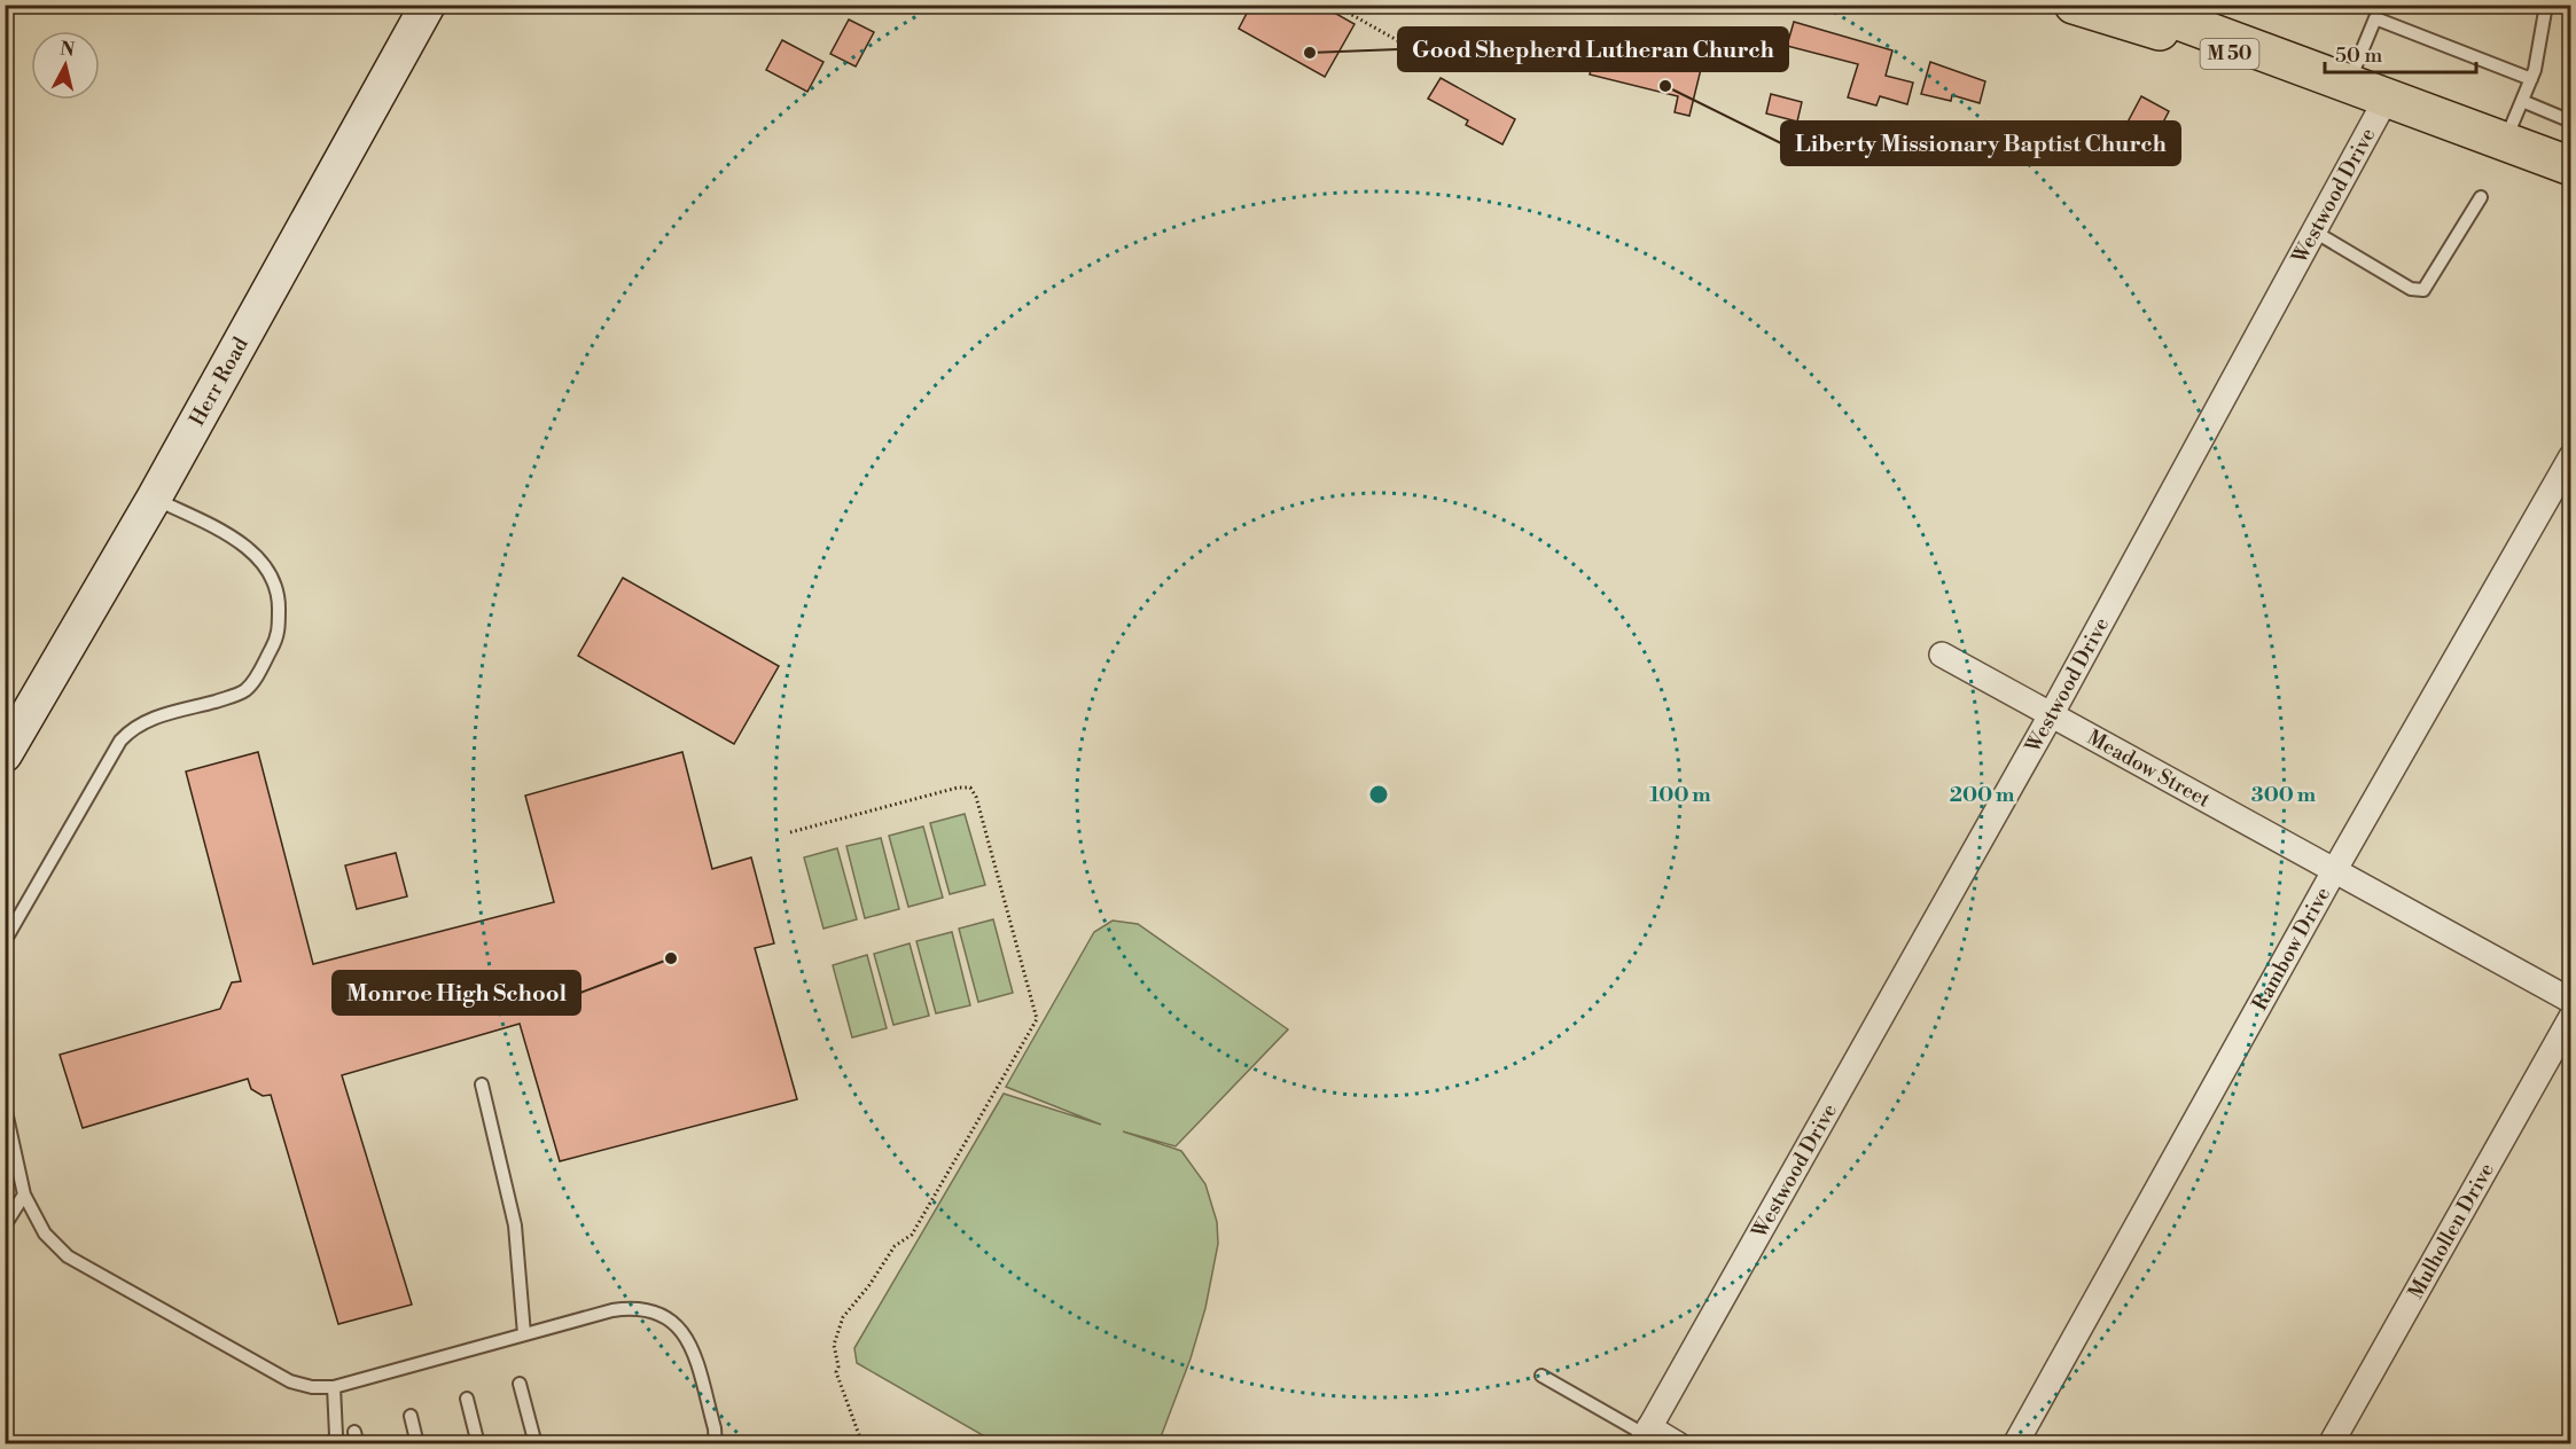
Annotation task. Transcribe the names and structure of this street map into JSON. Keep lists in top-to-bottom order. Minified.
{"streets":{"main road":["M 50"],"street":["Westwood Drive","Herr Road","Meadow Street","Rambow Drive","Mulhollen Drive"]},"crossings":[["M 50","Westwood Drive"],["Westwood Drive","Meadow Street"],["Meadow Street","Rambow Drive"]],"places":["Good Shepherd Lutheran Church","Liberty Missionary Baptist Church","Monroe High School"],"scale_bar":"50 m","north":"top","rings":["100 m","200 m","300 m"]}
